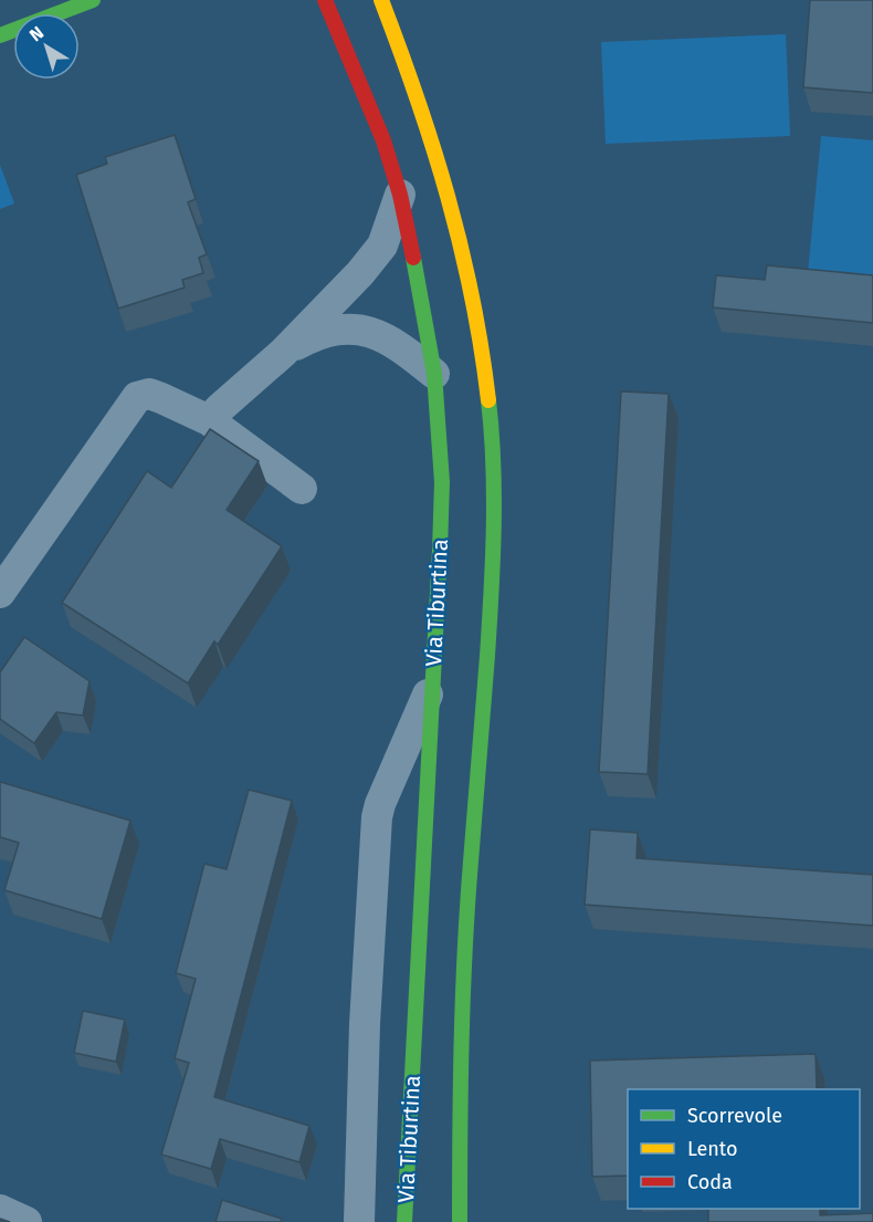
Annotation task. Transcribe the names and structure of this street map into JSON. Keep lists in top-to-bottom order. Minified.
{"streets":{"main road":["Via Tiburtina"]},"legend":["Scorrevole","Lento","Coda"],"north":"top left"}
